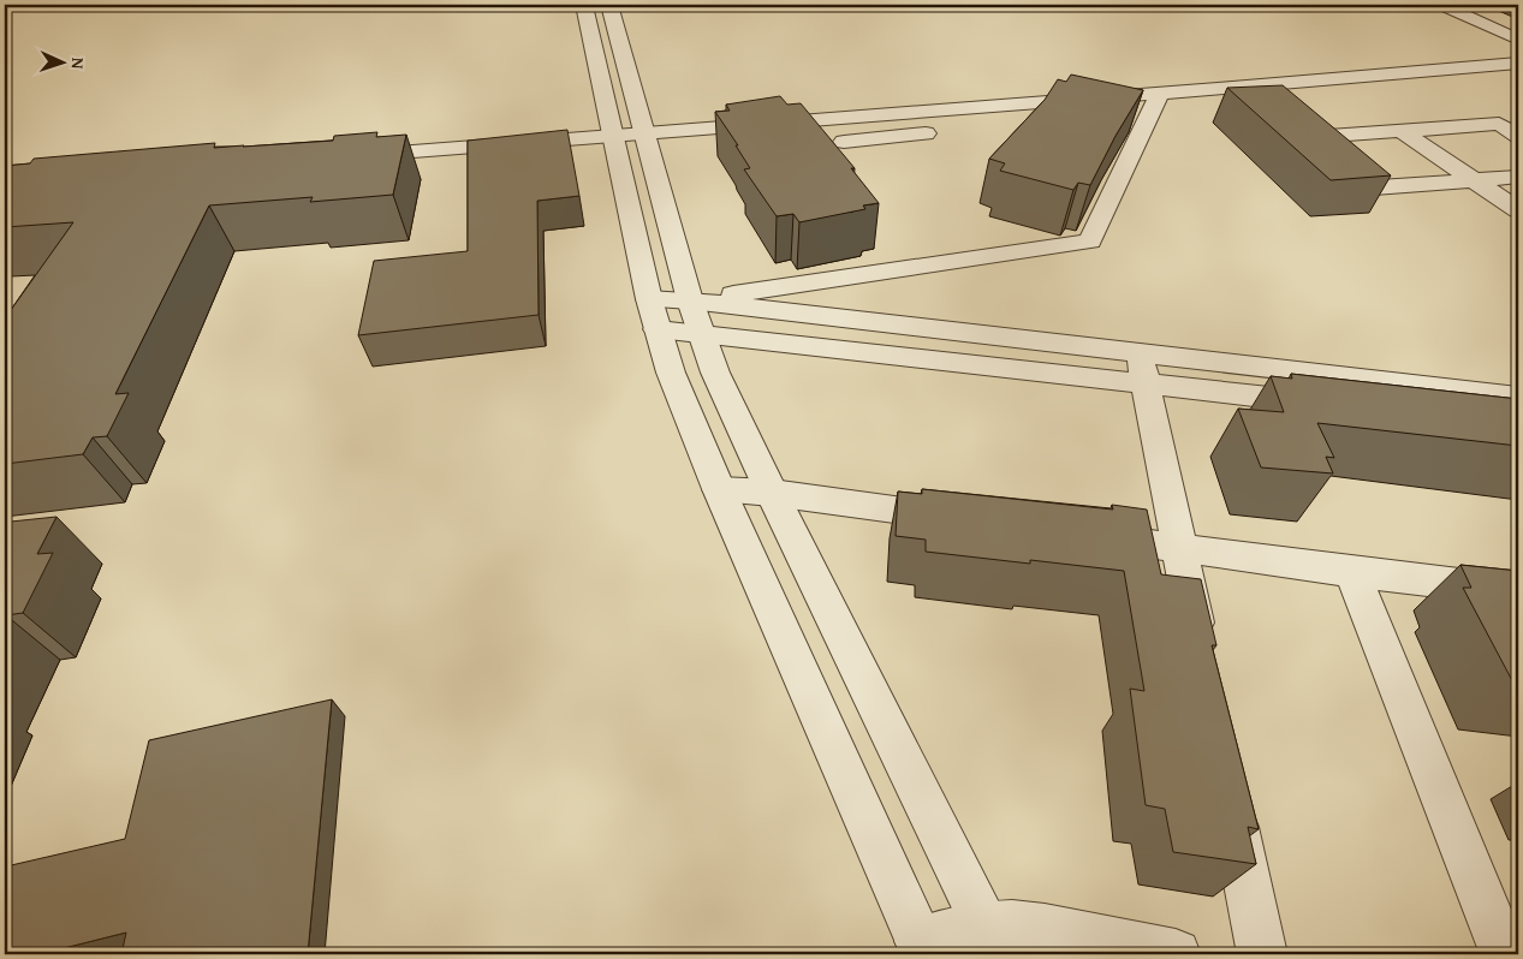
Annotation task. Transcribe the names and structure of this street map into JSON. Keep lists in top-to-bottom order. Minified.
{"north":"right"}
